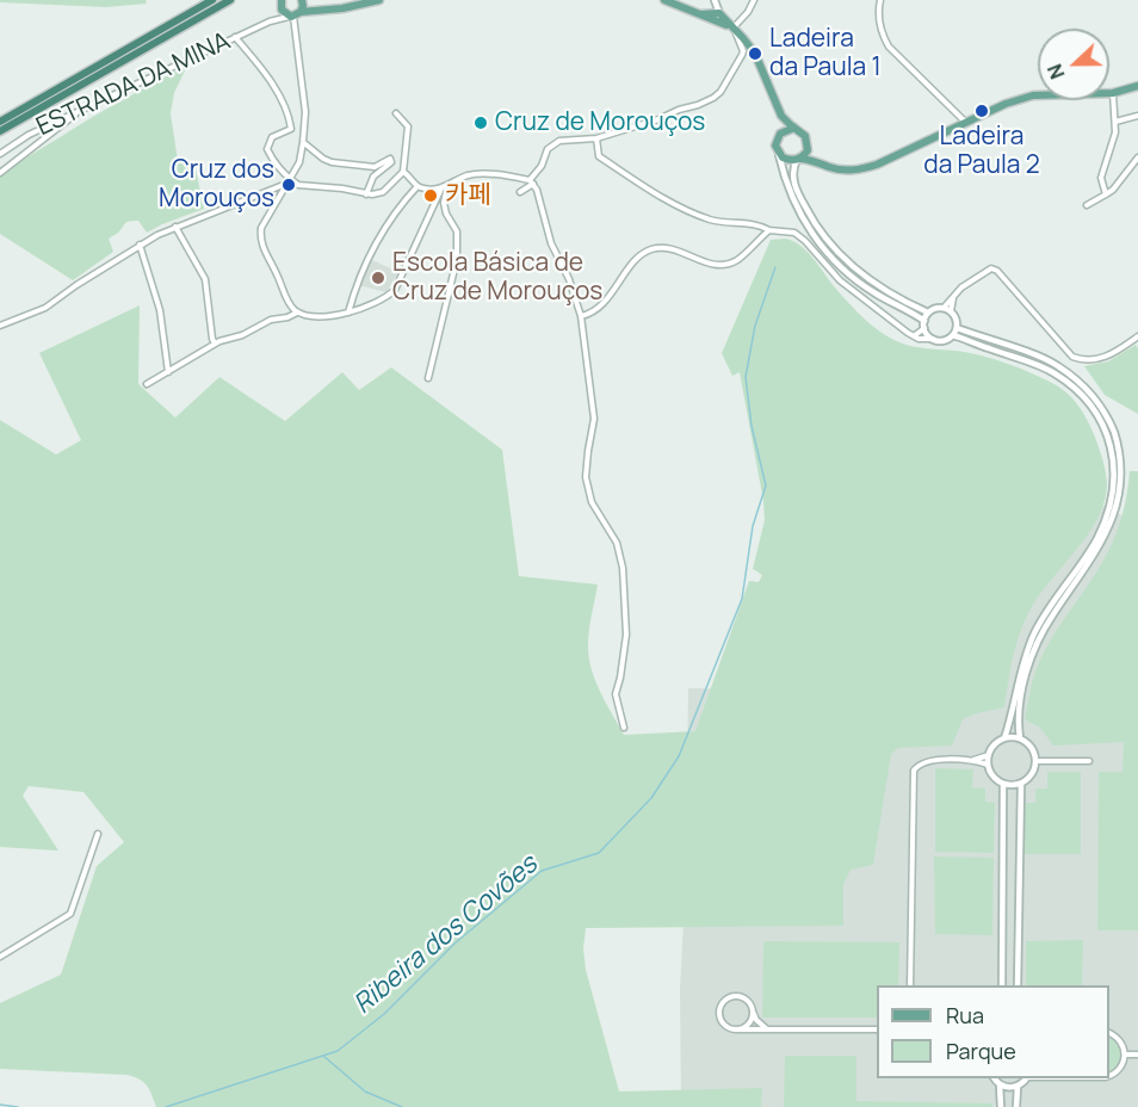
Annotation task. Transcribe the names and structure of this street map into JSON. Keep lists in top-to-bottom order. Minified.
{"streets":{"street":["ESTRADA DA MINA"]},"water":["Ribeira dos Covões"],"places":["Ladeira da Paula 1","Ladeira da Paula 2","Cruz de Morouços","Cruz dos Morouços","카페","Escola Básica de Cruz de Morouços"],"legend":["Rua","Parque"],"north":"left"}
